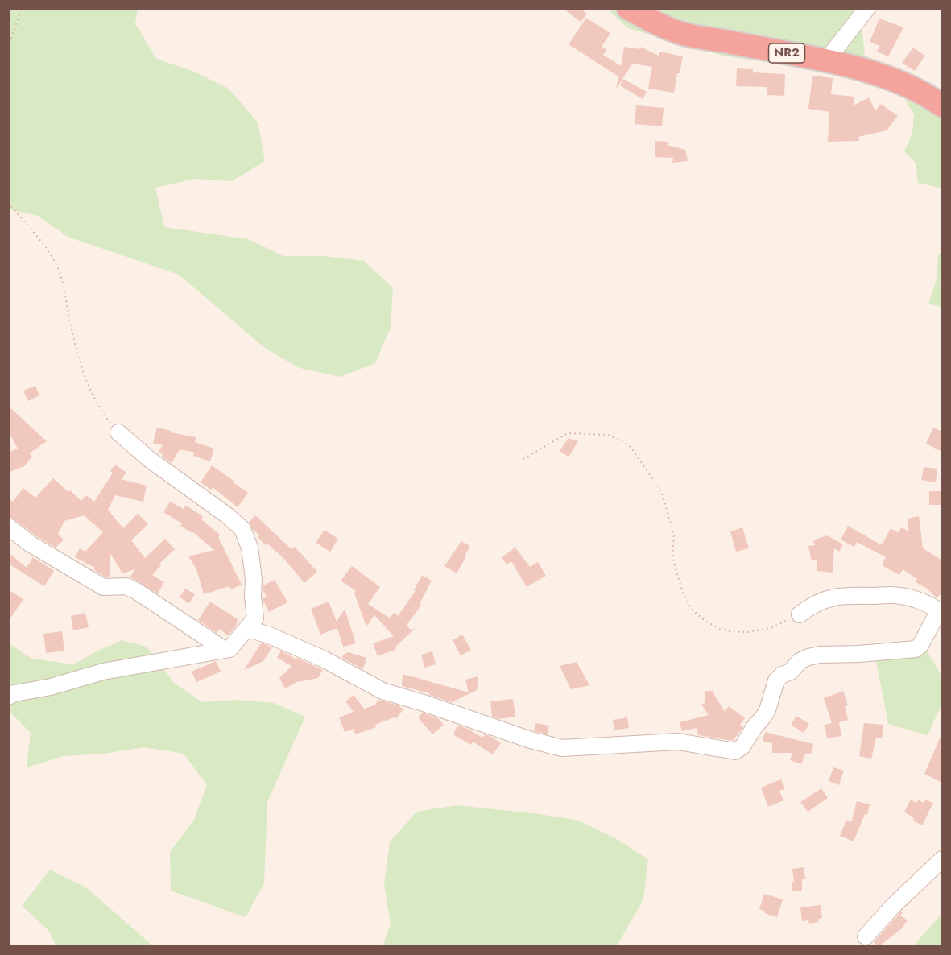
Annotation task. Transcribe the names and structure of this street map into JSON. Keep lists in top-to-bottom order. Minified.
{"streets":{"highway":["NR2"]}}
